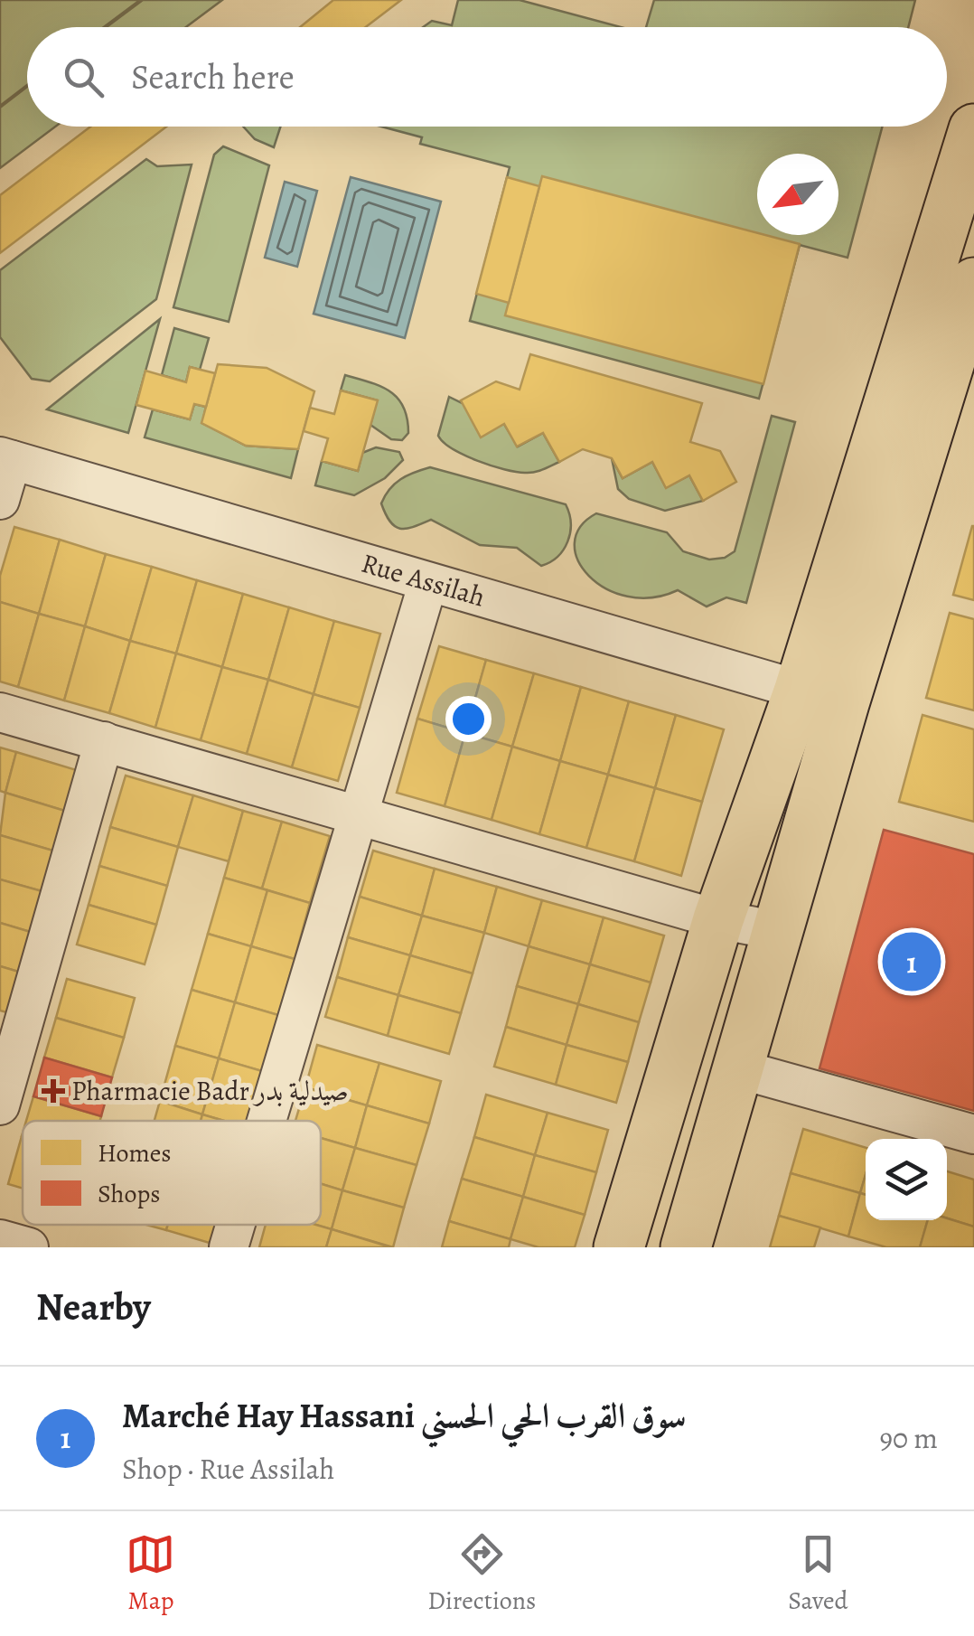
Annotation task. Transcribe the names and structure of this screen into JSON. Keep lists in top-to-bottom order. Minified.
{"streets":{"street":["Rue Assilah"]},"places":{"health":["Pharmacie Badr صيدلية بدر"]},"legend":["Homes","Shops"],"north":"bottom left","page":{"search":"Search here","pins":"1","heading":"Nearby","list":[{"mark":"1","name":"Marché Hay Hassani سوق القرب الحي الحسني","note":"Shop · Rue Assilah","value":"90 m"}],"nav":["Map","Directions","Saved"]}}
